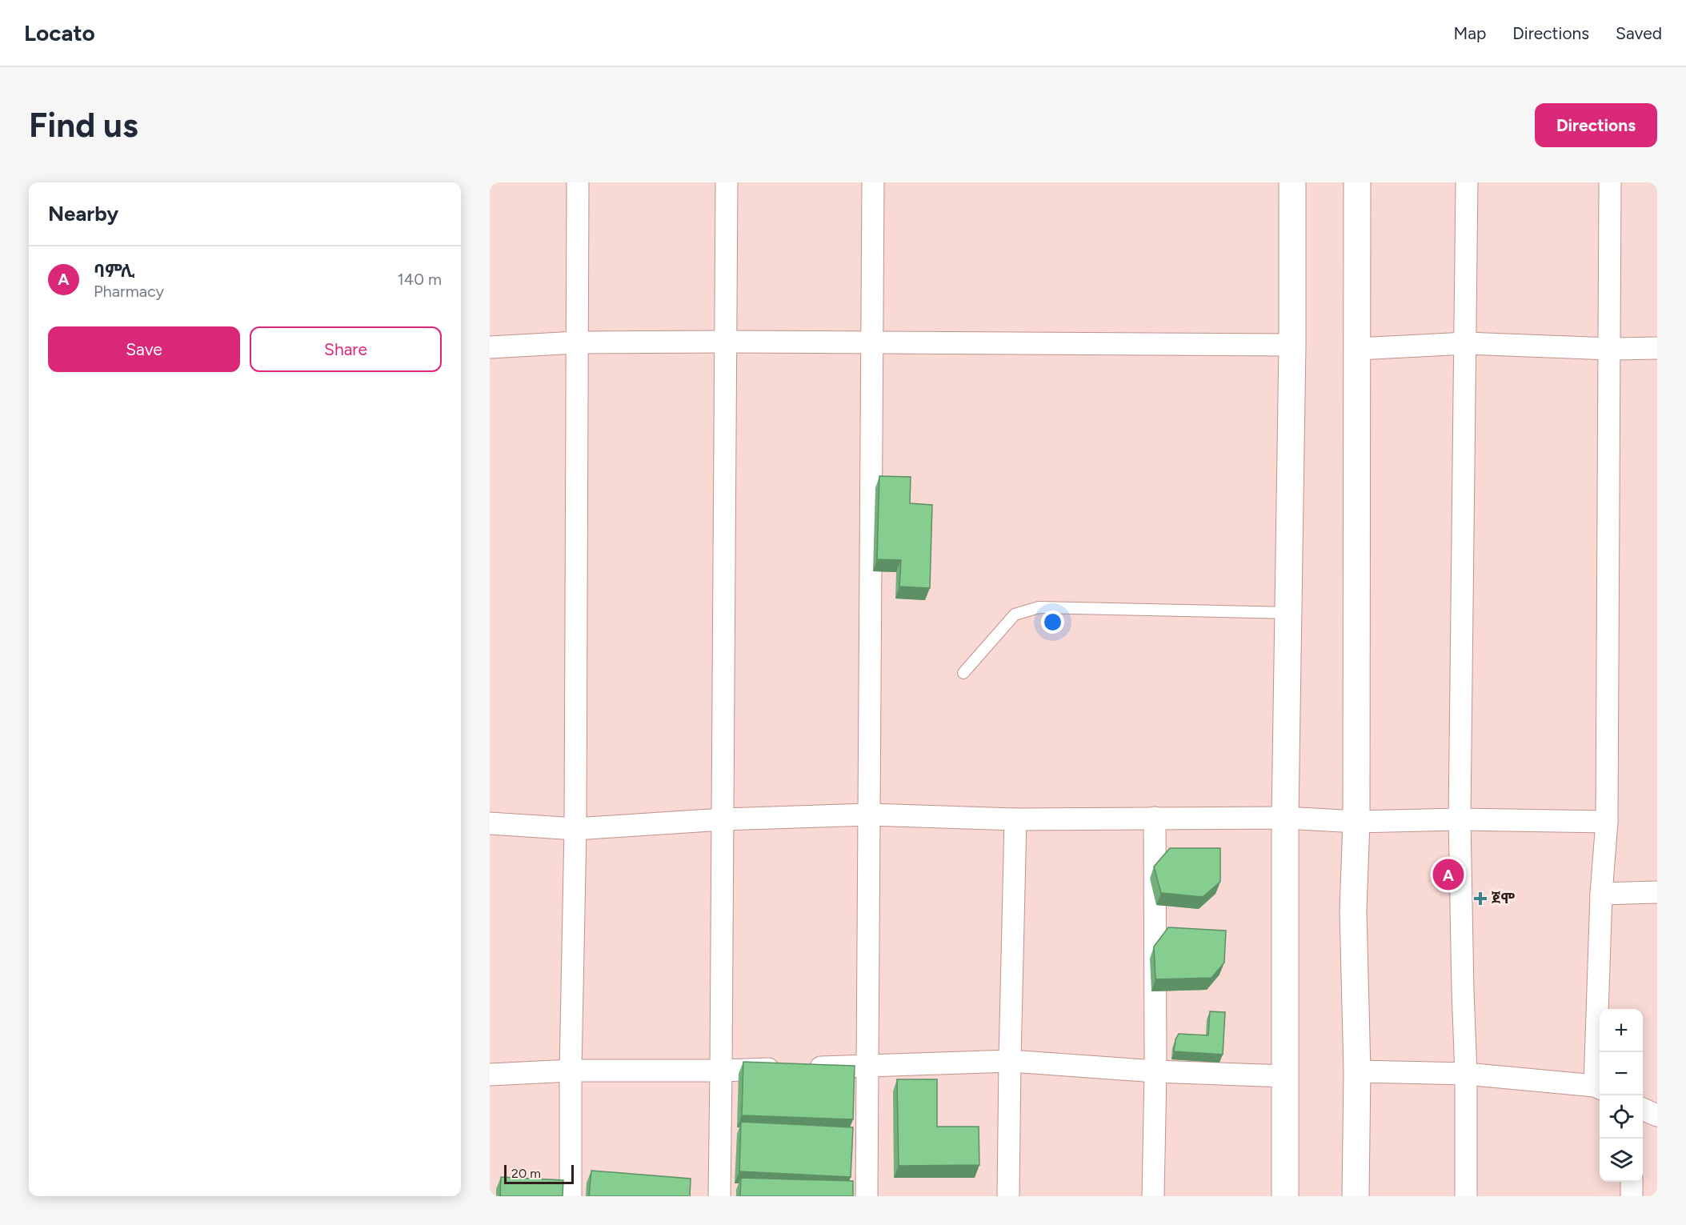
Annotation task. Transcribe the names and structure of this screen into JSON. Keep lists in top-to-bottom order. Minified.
{"places":{"health":["ጀሞ"]},"scale_bar":"20 m","page":{"header":"Locato","nav":["Map","Directions","Saved"],"buttons":["Directions",["Save","Share"]],"title":"Find us","heading":"Nearby","list":[{"mark":"A","name":"ባምሊ","note":"Pharmacy","value":"140 m"}],"pins":"A","map_buttons":["+","−"],"scale":"20 m"}}
